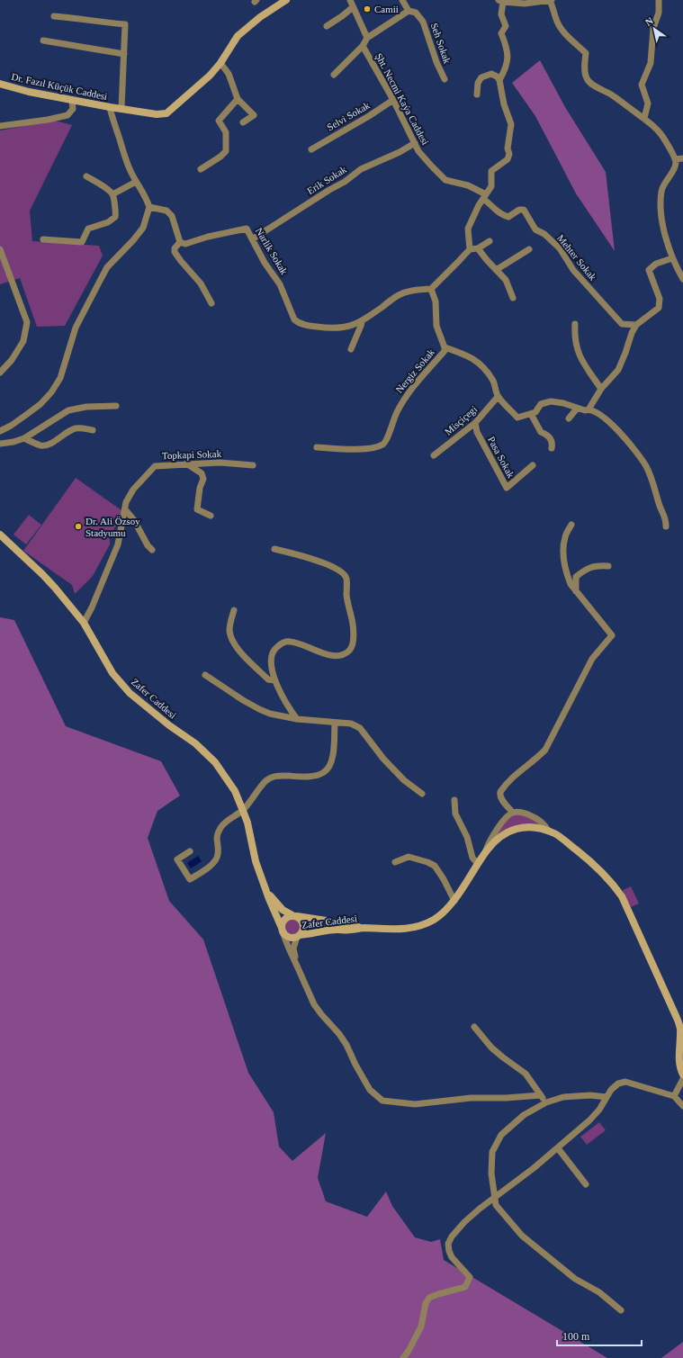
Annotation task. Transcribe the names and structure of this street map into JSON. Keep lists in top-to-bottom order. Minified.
{"streets":{"street":["Seh Sokak","Dr. Fazıl Küçük Caddesi","Şht. Necmi Kaýa Caddesi","Selvi Sokak","Erik Sokak","Narlik Sokak","Mehter Sokak","Nergiz Sokak","Misçiçegi","Topkapi Sokak","Pasa Sokak","Zafer Caddesi"]},"crossings":[["Şht. Necmi Kaýa Caddesi","Selvi Sokak"],["Şht. Necmi Kaýa Caddesi","Erik Sokak"],["Şht. Necmi Kaýa Caddesi","Mehter Sokak"],["Erik Sokak","Narlik Sokak"],["Misçiçegi","Pasa Sokak"],["Topkapi Sokak","Zafer Caddesi"]],"places":["Camii","Dr. Ali Özsoy Stadyumu"],"scale_bar":"100 m","north":"top left"}
